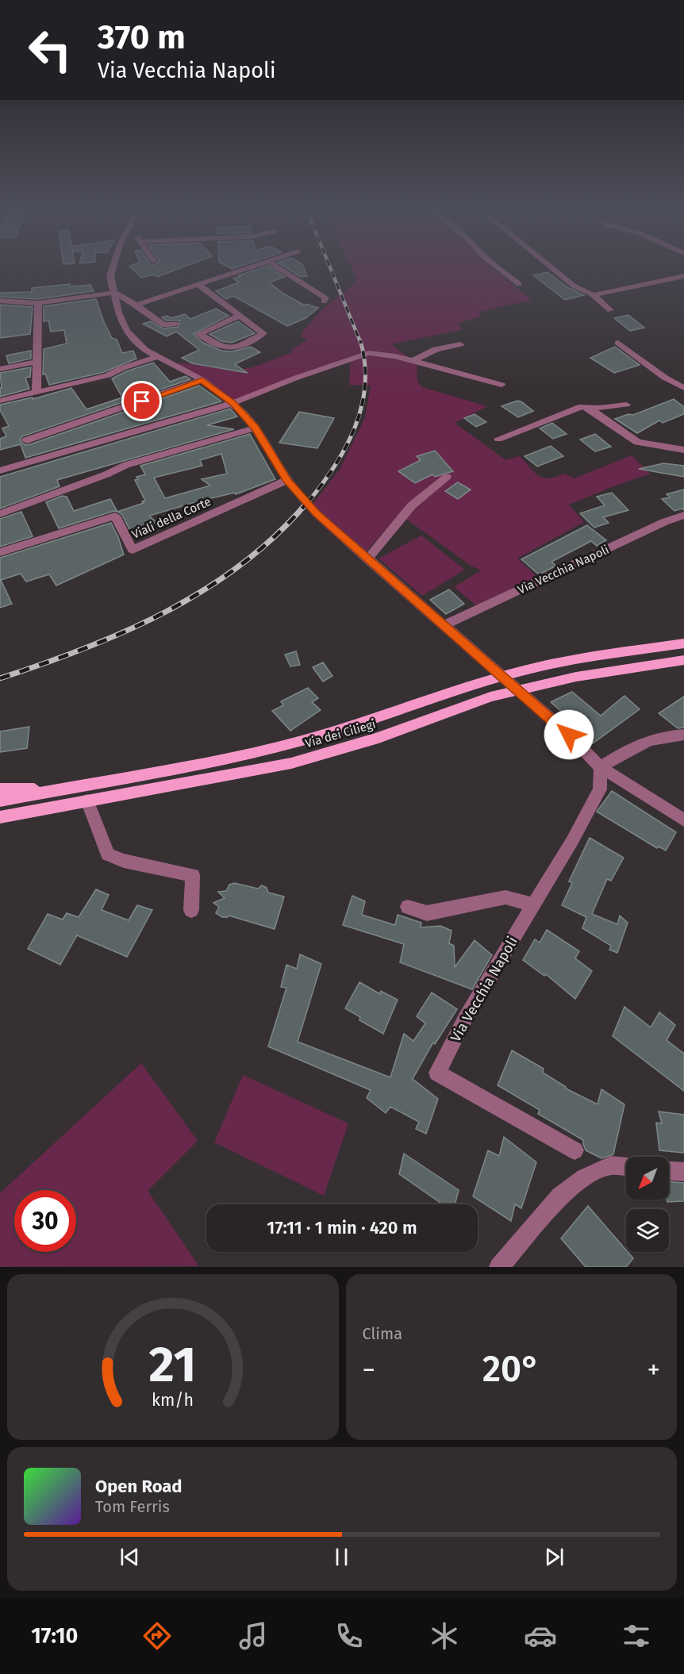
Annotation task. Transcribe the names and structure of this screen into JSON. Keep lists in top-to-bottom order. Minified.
{"streets":{"main road":["Via dei Ciliegi"],"street":["Viali della Corte","Via Vecchia Napoli"]},"north":"bottom left","page":{"turn":["370 m","Via Vecchia Napoli"],"limit":"30","trip":"17:11 · 1 min · 420 m","tile":"Clima","heat":["−","20°","+"],"song":["Open Road","Tom Ferris"],"tabs":"17:10","gauge":["21","km/h"]}}
